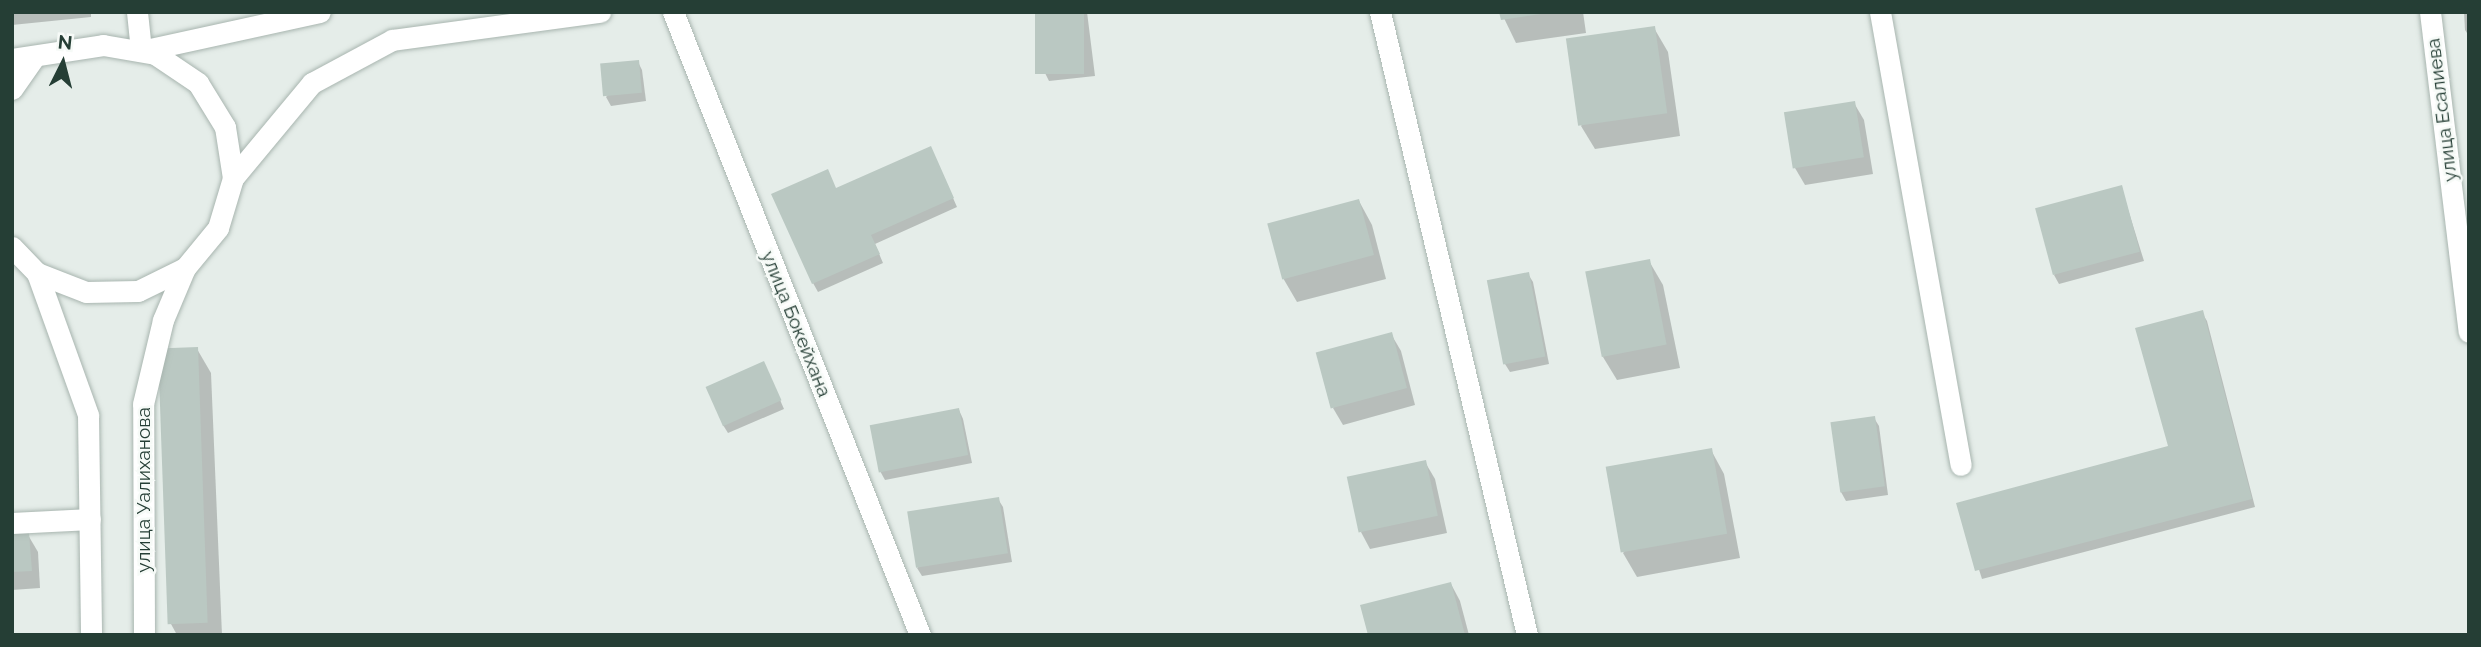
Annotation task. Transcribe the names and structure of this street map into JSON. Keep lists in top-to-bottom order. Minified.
{"streets":{"street":["улица Есалиева","улица Бокейхана","улица Уалиханова"]},"north":"top"}
